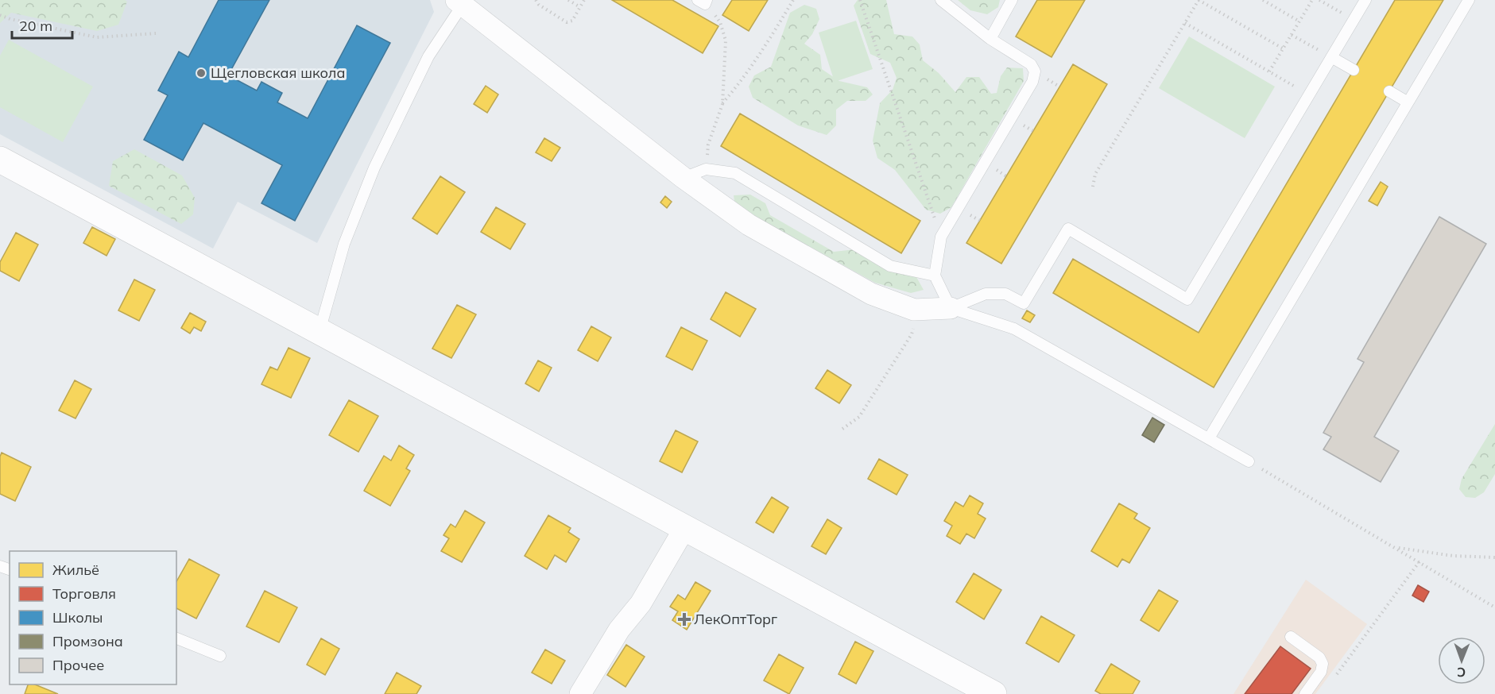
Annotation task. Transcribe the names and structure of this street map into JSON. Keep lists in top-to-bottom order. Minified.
{"places":{"other":["Щегловская школа"],"health":["ЛекОптТорг"]},"legend":["Жильё","Торговля","Школы","Промзона","Прочее"],"scale_bar":"20 m","north":"bottom"}
